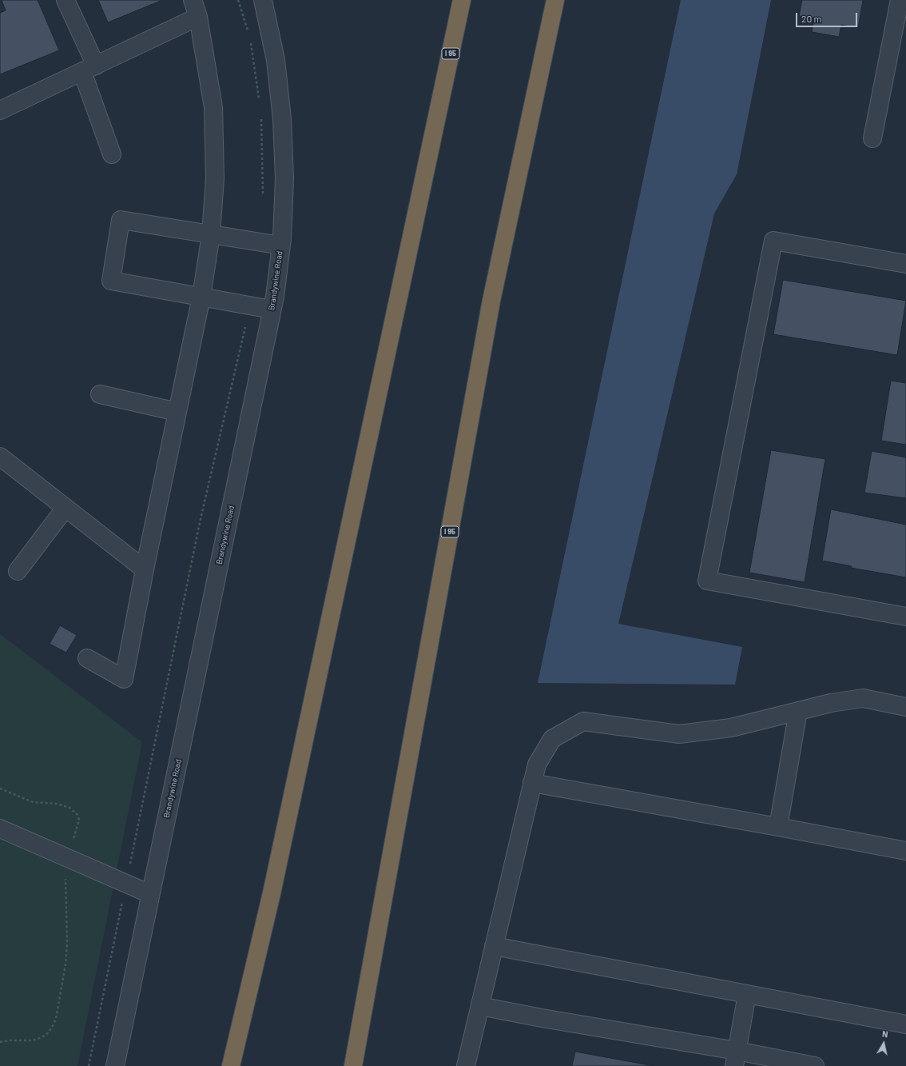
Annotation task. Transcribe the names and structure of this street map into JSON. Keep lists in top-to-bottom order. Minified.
{"streets":{"highway":["I 95"],"street":["Brandywine Road"]},"scale_bar":"20 m","north":"top"}
